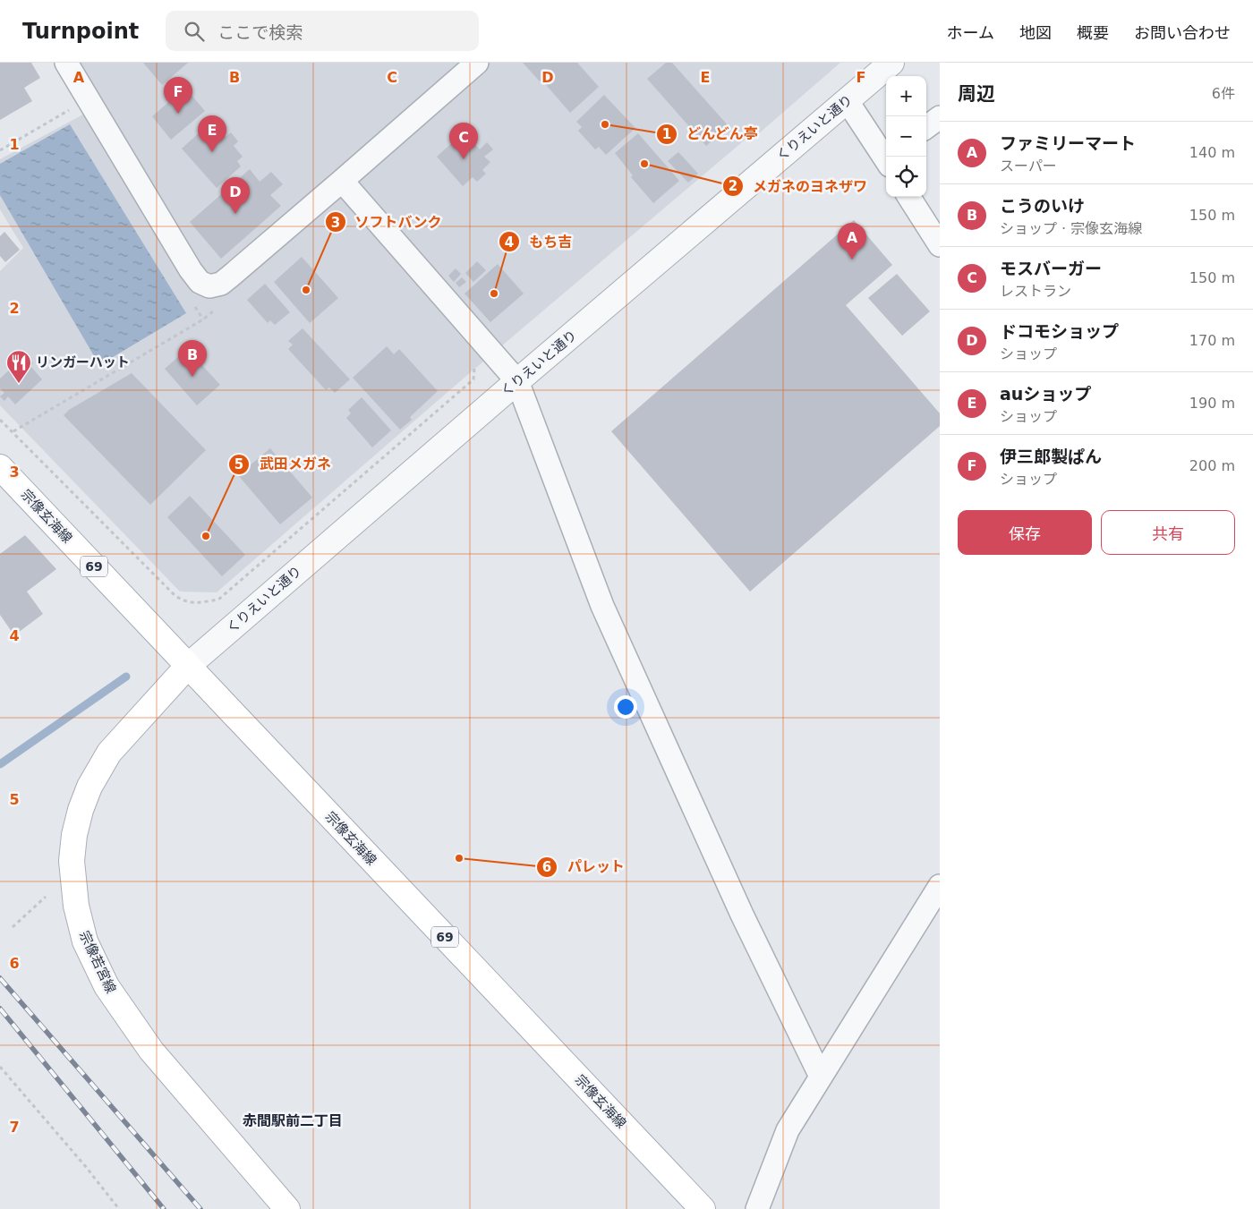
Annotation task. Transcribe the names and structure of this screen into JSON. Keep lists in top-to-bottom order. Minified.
{"streets":{"main road":["宗像玄海線","69","宗像若宮線"],"street":["くりえいと通り"]},"crossings":[["くりえいと通り","宗像玄海線"],["くりえいと通り","宗像若宮線"],["宗像玄海線","宗像若宮線"]],"districts":["赤間駅前二丁目"],"places":{"other":["どんどん亭","メガネのヨネザワ","ソフトバンク","もち吉","武田メガネ","パレット"],"restaurant":["リンガーハット"]},"page":{"header":"Turnpoint","search":"ここで検索","nav":["ホーム","地図","概要","お問い合わせ"],"heading":["周辺","6件"],"map_buttons":["+","−"],"pins":["F","E","C","D","A","B"],"list":[{"mark":"A","name":"ファミリーマート","note":"スーパー","value":"140 m"},{"mark":"B","name":"こうのいけ","note":"ショップ · 宗像玄海線","value":"150 m"},{"mark":"C","name":"モスバーガー","note":"レストラン","value":"150 m"},{"mark":"D","name":"ドコモショップ","note":"ショップ","value":"170 m"},{"mark":"E","name":"auショップ","note":"ショップ","value":"190 m"},{"mark":"F","name":"伊三郎製ぱん","note":"ショップ","value":"200 m"}],"buttons":["保存","共有"]},"grid":{"columns":["A","B","C","D","E","F"],"rows":["1","2","3","4","5","6","7"]}}
